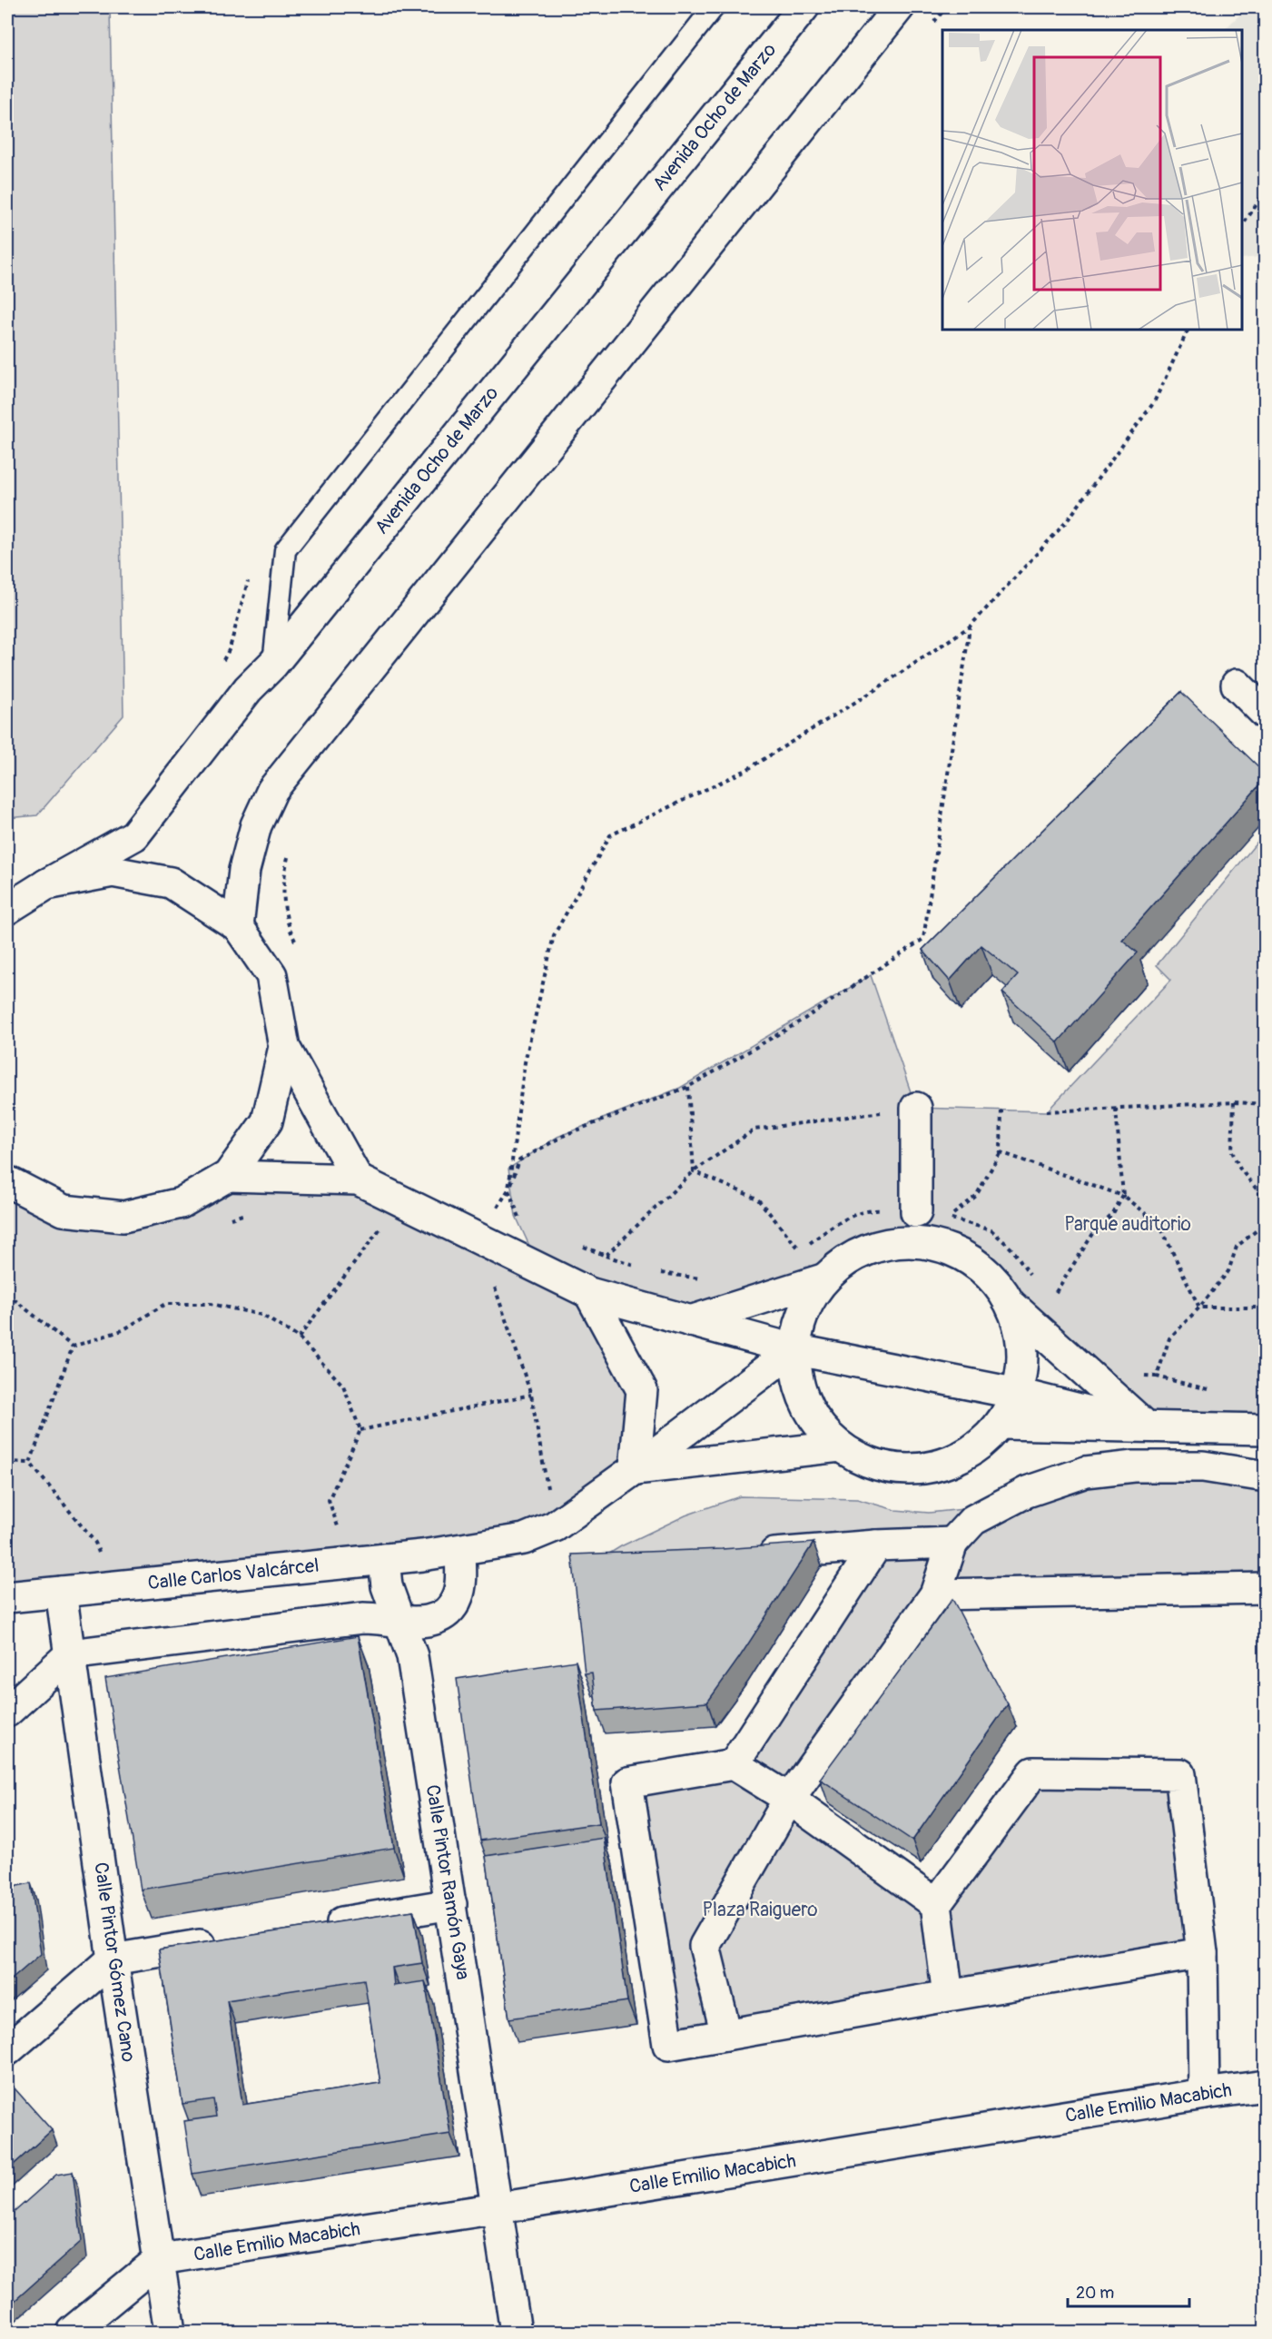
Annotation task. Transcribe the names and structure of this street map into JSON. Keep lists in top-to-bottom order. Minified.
{"streets":{"street":["Avenida Ocho de Marzo","Calle Carlos Valcárcel","Calle Pintor Ramón Gaya","Calle Pintor Gómez Cano","Calle Emilio Macabich"]},"crossings":[["Calle Carlos Valcárcel","Calle Pintor Ramón Gaya"],["Calle Carlos Valcárcel","Calle Pintor Gómez Cano"],["Calle Pintor Ramón Gaya","Calle Emilio Macabich"],["Calle Pintor Gómez Cano","Calle Emilio Macabich"]],"parks":["Parque auditorio","Plaza Raiguero"],"scale_bar":"20 m"}
